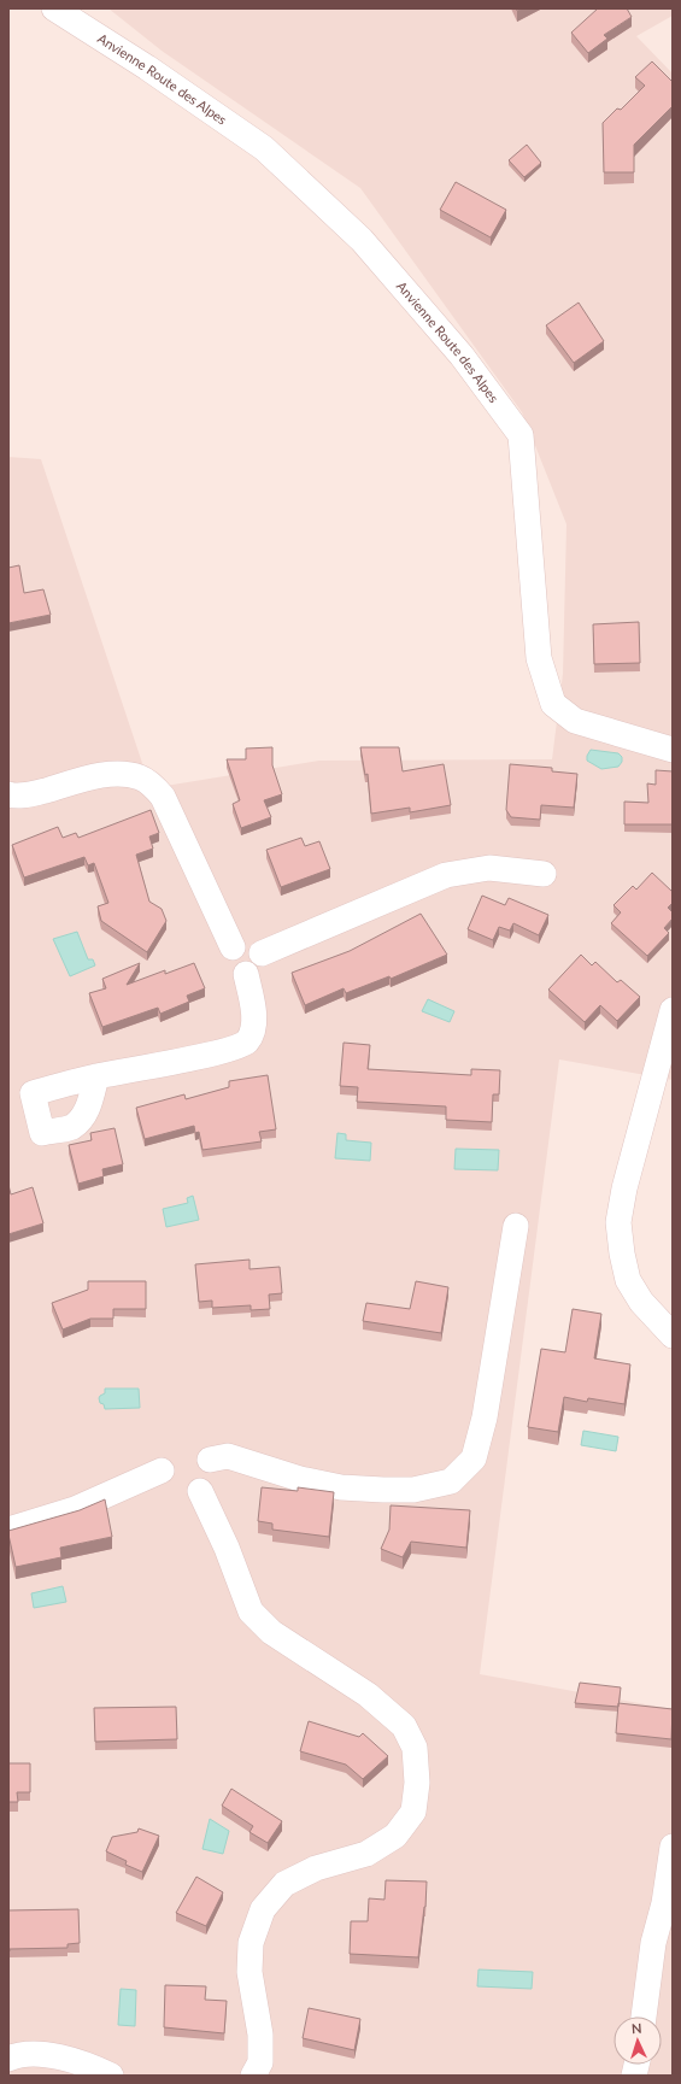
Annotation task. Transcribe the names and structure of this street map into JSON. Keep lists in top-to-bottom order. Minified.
{"streets":{"street":["Anvienne Route des Alpes"]},"north":"top"}
